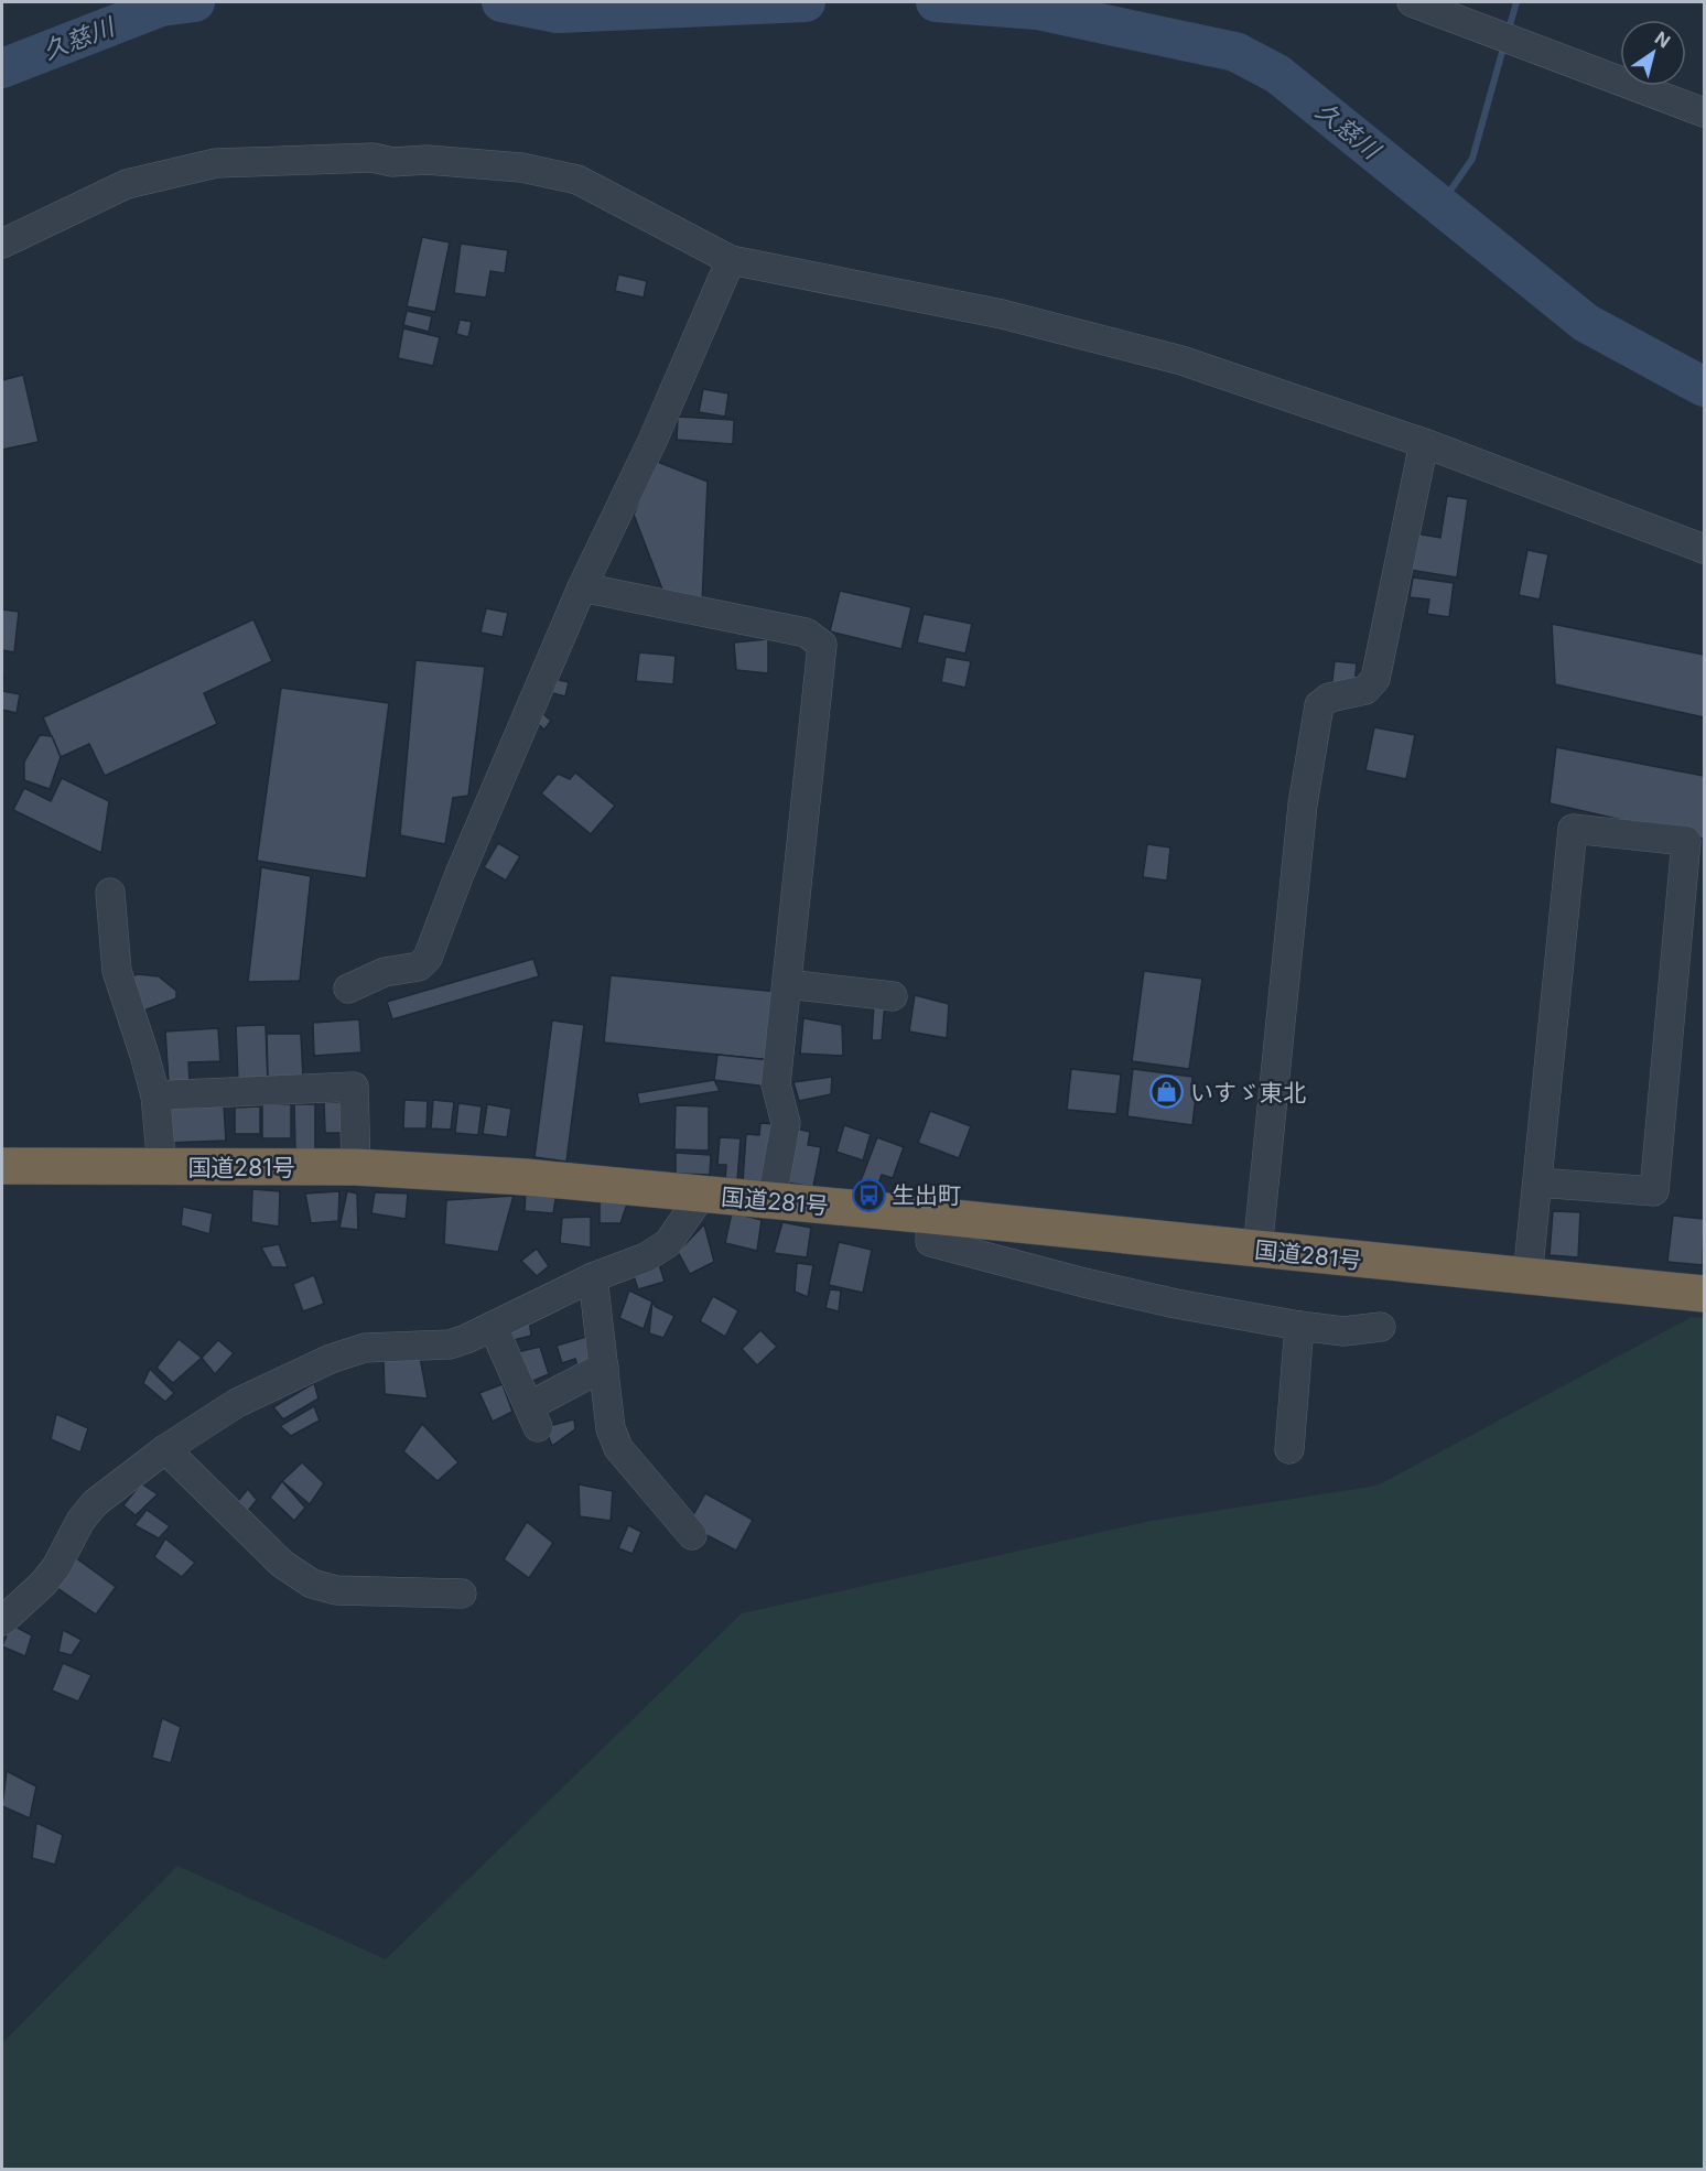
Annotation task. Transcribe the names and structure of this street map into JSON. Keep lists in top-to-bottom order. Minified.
{"streets":{"highway":["国道281号"]},"water":["久慈川"],"places":{"shop":["いすゞ東北"],"bus stop":["生出町"]},"north":"top right"}
